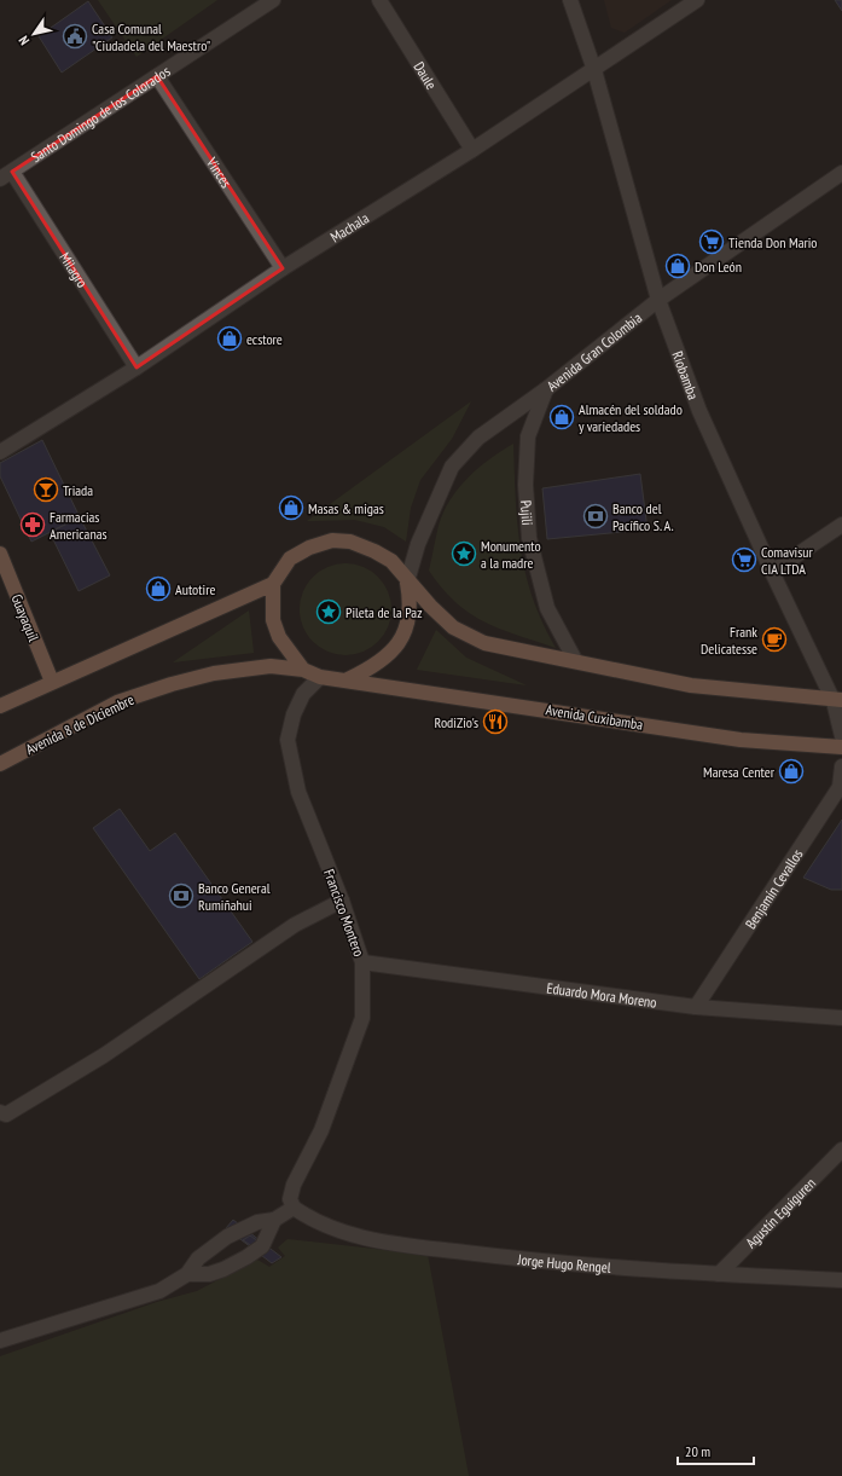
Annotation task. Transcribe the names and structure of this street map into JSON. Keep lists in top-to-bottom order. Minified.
{"streets":{"main road":["Guayaquil","Avenida Cuxibamba","Avenida 8 de Diciembre"],"street":["Daule","Santo Domingo de los Colorados","Vinces","Machala","Milagro","Avenida Gran Colombia","Riobamba","Pujili","Benjamín Cevallos","Francisco Montero","Eduardo Mora Moreno","Agustín Eguiguren","Jorge Hugo Rengel"]},"crossings":[["Daule","Machala"],["Santo Domingo de los Colorados","Vinces"],["Santo Domingo de los Colorados","Milagro"],["Vinces","Machala"],["Machala","Milagro"],["Machala","Riobamba"],["Avenida Gran Colombia","Riobamba"],["Avenida Gran Colombia","Pujili"],["Avenida Gran Colombia","Avenida Cuxibamba"],["Avenida Gran Colombia","Avenida 8 de Diciembre"],["Avenida Gran Colombia","Francisco Montero"],["Avenida Cuxibamba","Avenida 8 de Diciembre"],["Avenida Cuxibamba","Francisco Montero"],["Avenida 8 de Diciembre","Francisco Montero"],["Benjamín Cevallos","Eduardo Mora Moreno"],["Francisco Montero","Eduardo Mora Moreno"],["Francisco Montero","Jorge Hugo Rengel"],["Agustín Eguiguren","Jorge Hugo Rengel"]],"places":{"public building":["Casa Comunal \"Ciudadela del Maestro\""],"supermarket":["Tienda Don Mario","Comavisur CIA LTDA"],"shop":["Don León","ecstore","Almacén del soldado y variedades","Masas & migas","Autotire","Maresa Center"],"bar":["Triada"],"bank":["Banco del Pacífico S. A.","Banco General Rumiñahui"],"pharmacy":["Farmacias Americanas"],"place":["Monumento a la madre","Pileta de la Paz"],"cafe":["Frank Delicatesse"],"restaurant":["RodiZio's"]},"scale_bar":"20 m","north":"bottom left"}
